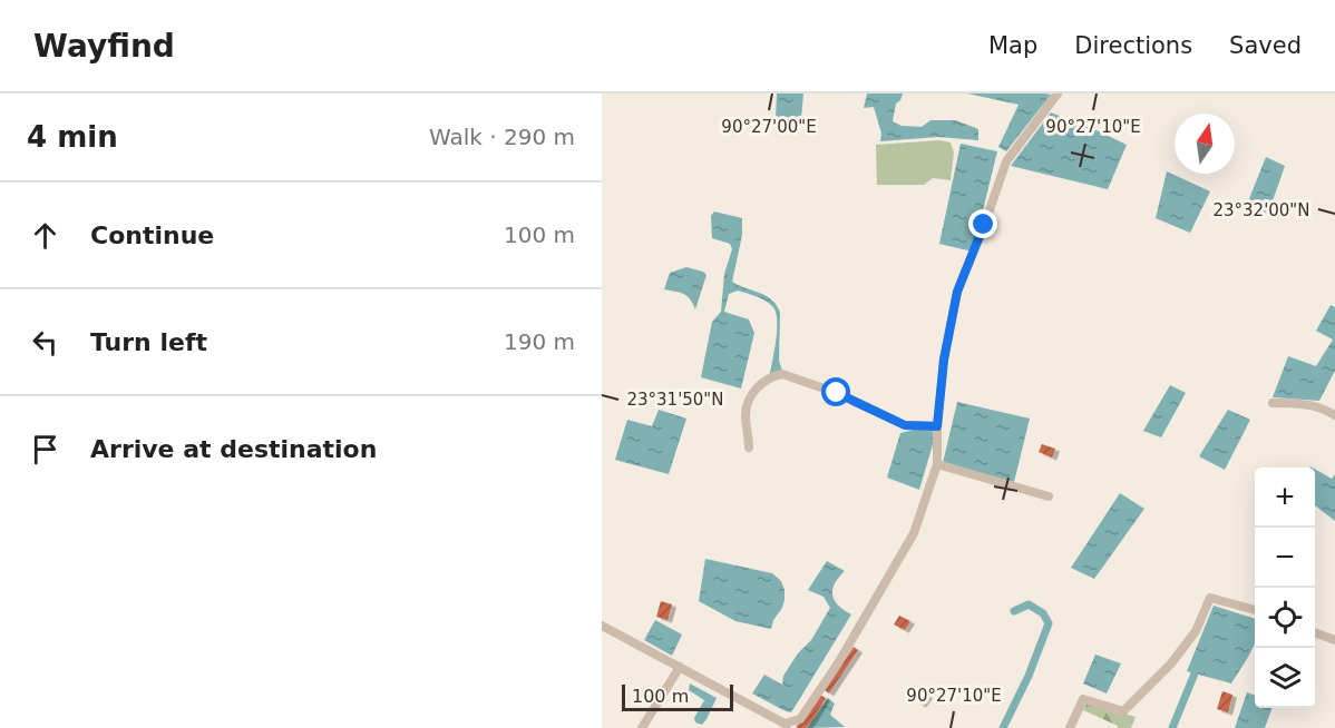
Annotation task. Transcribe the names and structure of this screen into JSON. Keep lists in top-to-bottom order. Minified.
{"scale_bar":"100 m","north":"top","page":{"header":"Wayfind","nav":["Map","Directions","Saved"],"heading":["4 min","Walk · 290 m"],"list":[["Continue","100 m"],["Turn left","190 m"],"Arrive at destination"],"map_buttons":["+","−"],"scale":"100 m"},"coordinates":["90°27'00\"E","90°27'10\"E","23°32'00\"N","23°31'50\"N"]}
